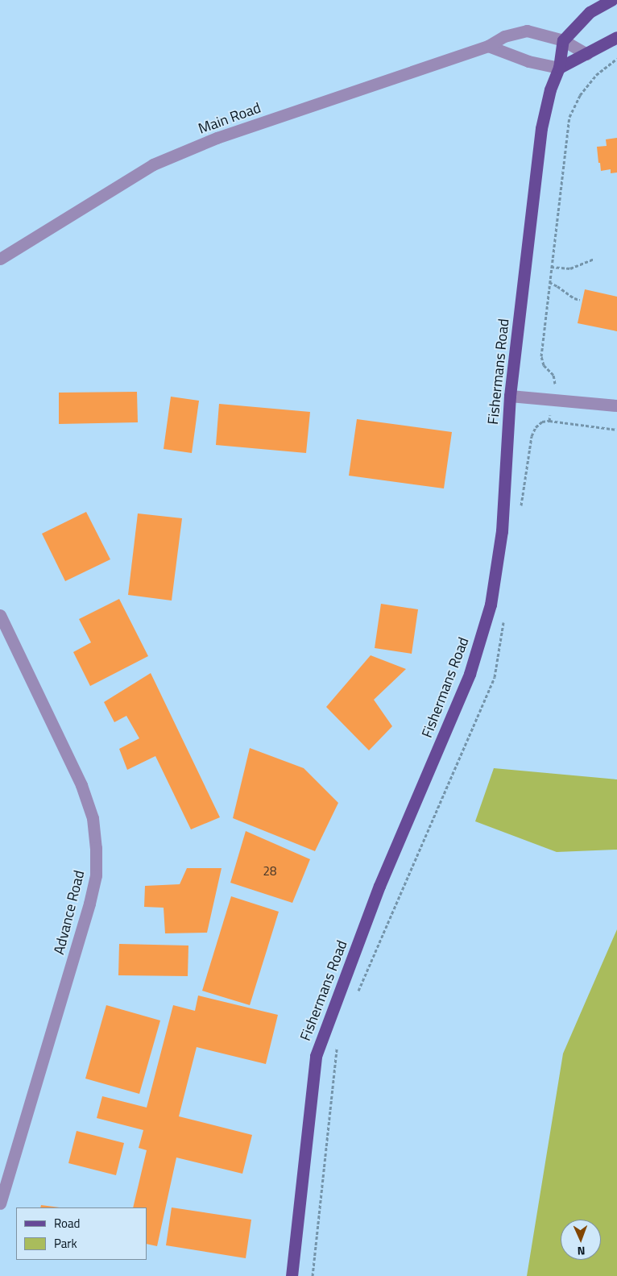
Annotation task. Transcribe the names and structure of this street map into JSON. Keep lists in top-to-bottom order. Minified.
{"streets":{"main road":["Fishermans Road"],"street":["Main Road","Advance Road"]},"house_numbers":["28"],"legend":["Road","Park"],"north":"bottom"}
